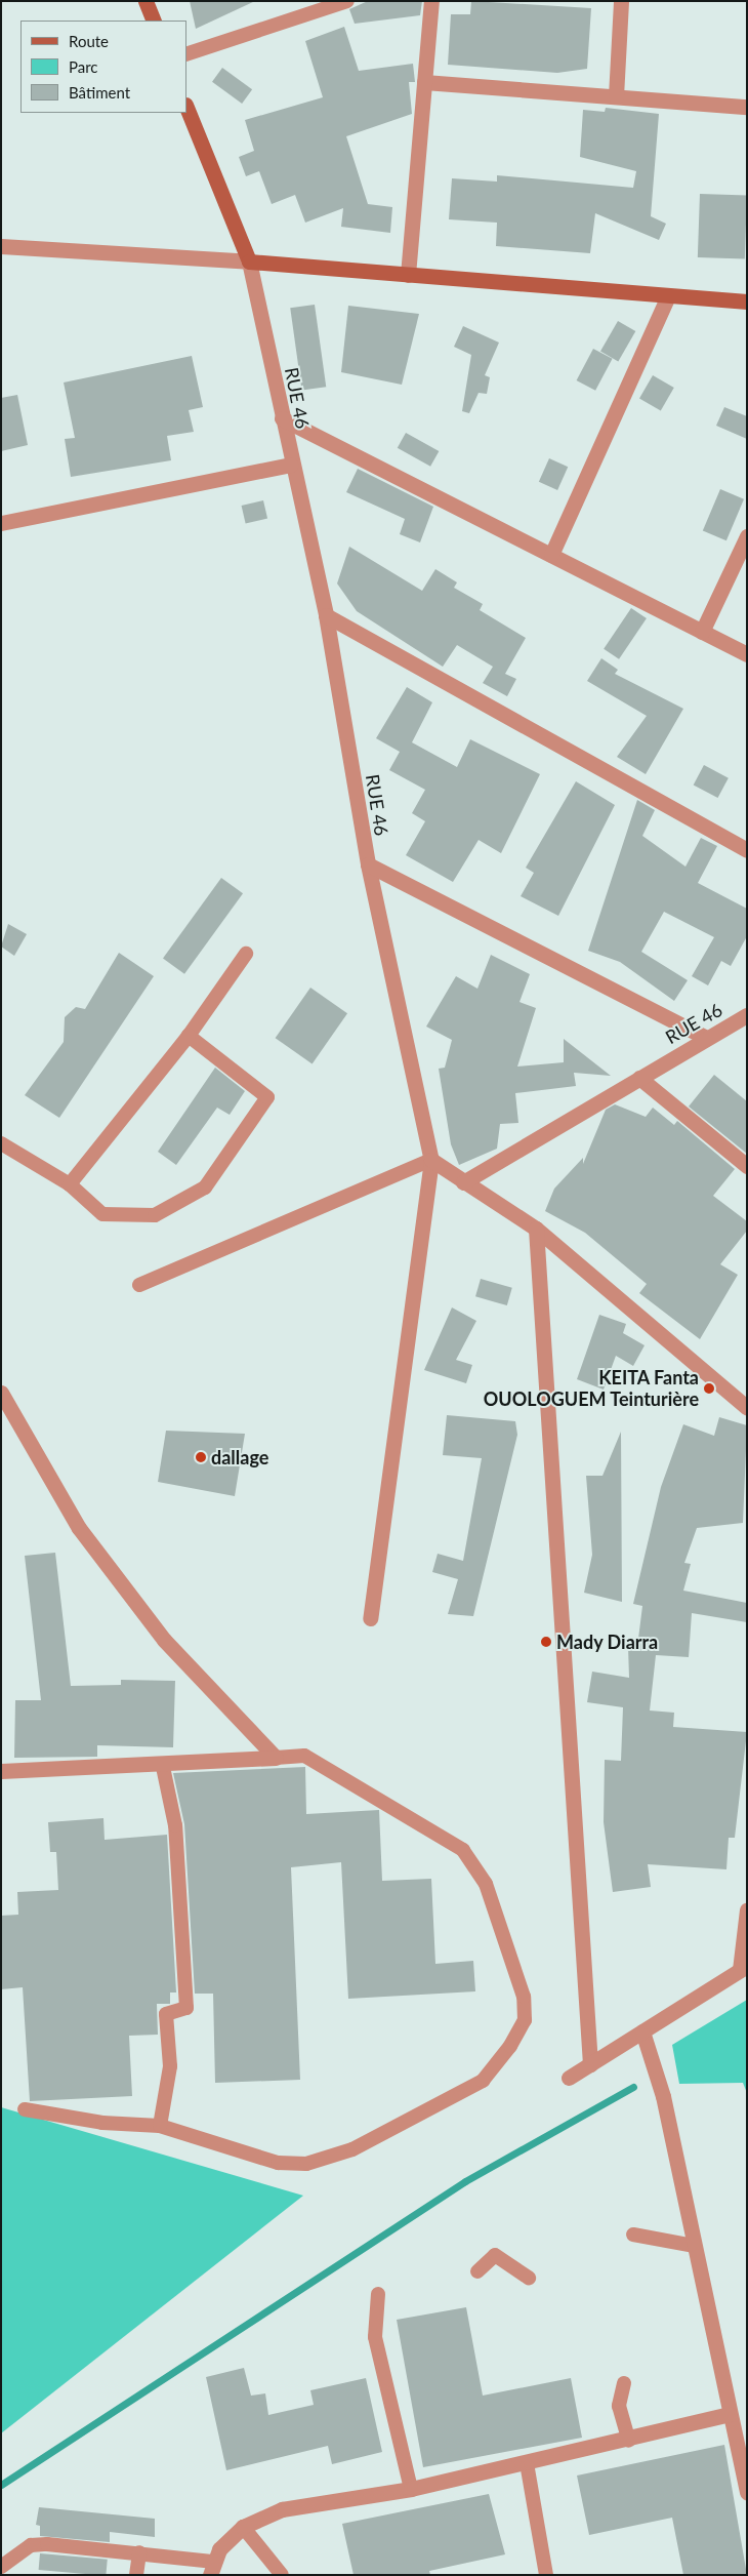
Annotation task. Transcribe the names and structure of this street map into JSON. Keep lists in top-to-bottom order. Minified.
{"streets":{"street":["RUE 46"]},"places":["KEITA Fanta OUOLOGUEM Teinturière","dallage","Mady Diarra"],"legend":["Route","Parc","Bâtiment"]}
